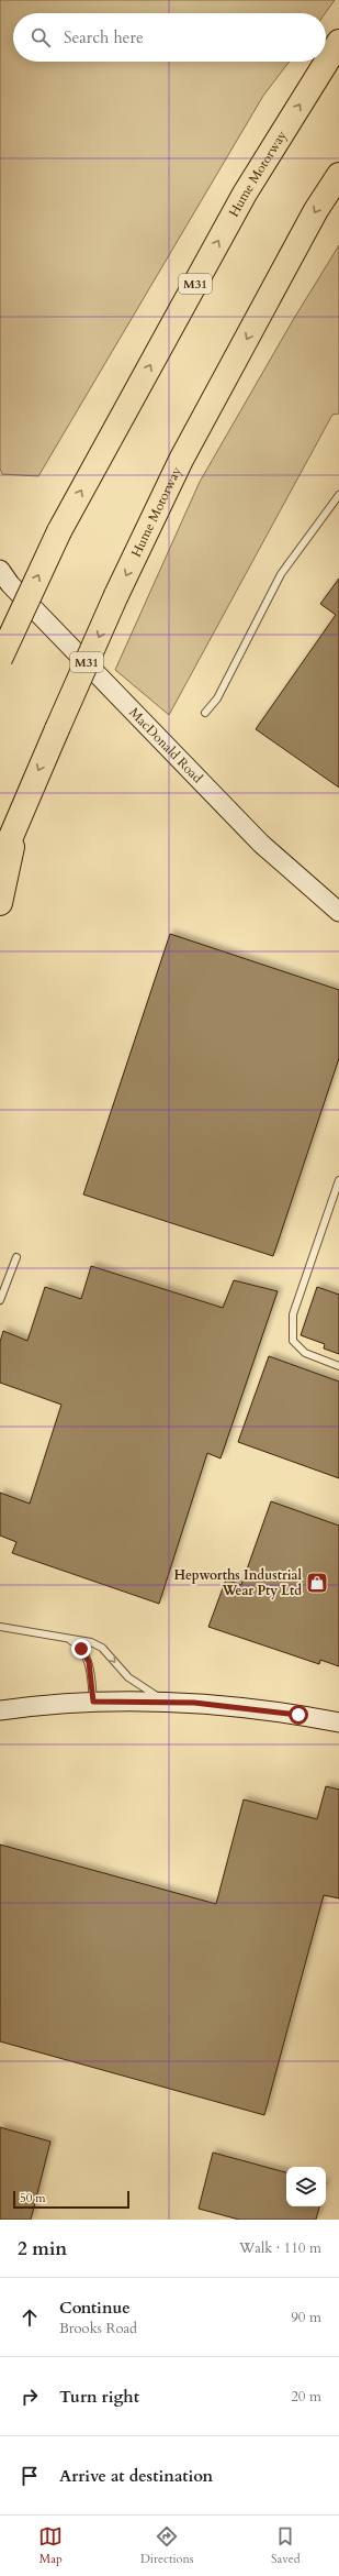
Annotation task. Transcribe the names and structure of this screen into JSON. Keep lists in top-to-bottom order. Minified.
{"streets":{"highway":["Hume Motorway","M31"],"street":["MacDonald Road"]},"places":{"shop":["Hepworths Industrial Wear Pty Ltd"]},"scale_bar":"50 m","page":{"search":"Search here","scale":"50 m","heading":["2 min","Walk · 110 m"],"list":[["Continue","Brooks Road","90 m"],["Turn right","20 m"],"Arrive at destination"],"nav":["Map","Directions","Saved"]}}
